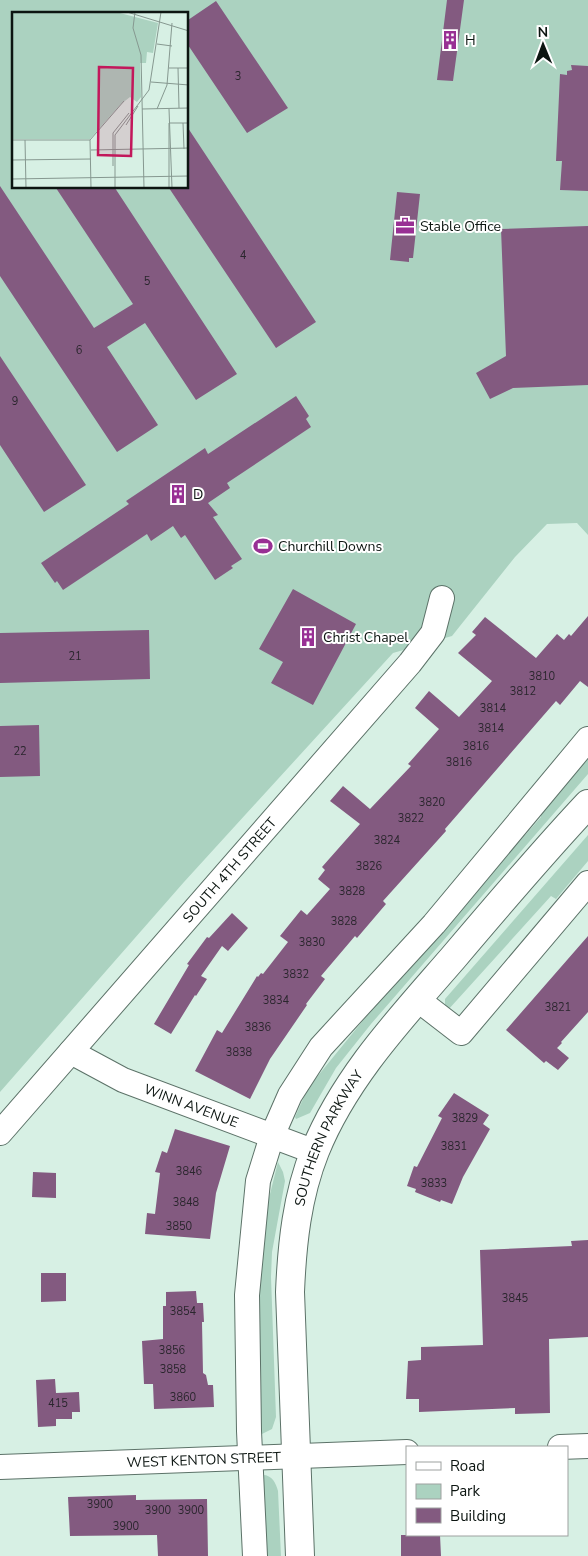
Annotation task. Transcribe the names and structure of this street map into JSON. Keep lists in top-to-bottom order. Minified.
{"streets":{"main road":["SOUTHERN PARKWAY"],"street":["SOUTH 4TH STREET","WINN AVENUE","WEST KENTON STREET"]},"crossings":[["SOUTH 4TH STREET","WINN AVENUE"],["WINN AVENUE","SOUTHERN PARKWAY"],["SOUTHERN PARKWAY","WEST KENTON STREET"]],"places":{"building":["H","D","Christ Chapel"],"office":["Stable Office"],"sports":["Churchill Downs"]},"house_numbers":["3","4","5","6","9","21","3810","3812","3814","3814","3816","22","3816","3820","3822","3824","3826","3828","3828","3830","3832","3834","3821","3836","3838","3829","3831","3846","3833","3848","3850","3845","3854","3856","3858","3860","415","3900","3900","3900","3900"],"legend":["Road","Park","Building"],"north":"top"}
